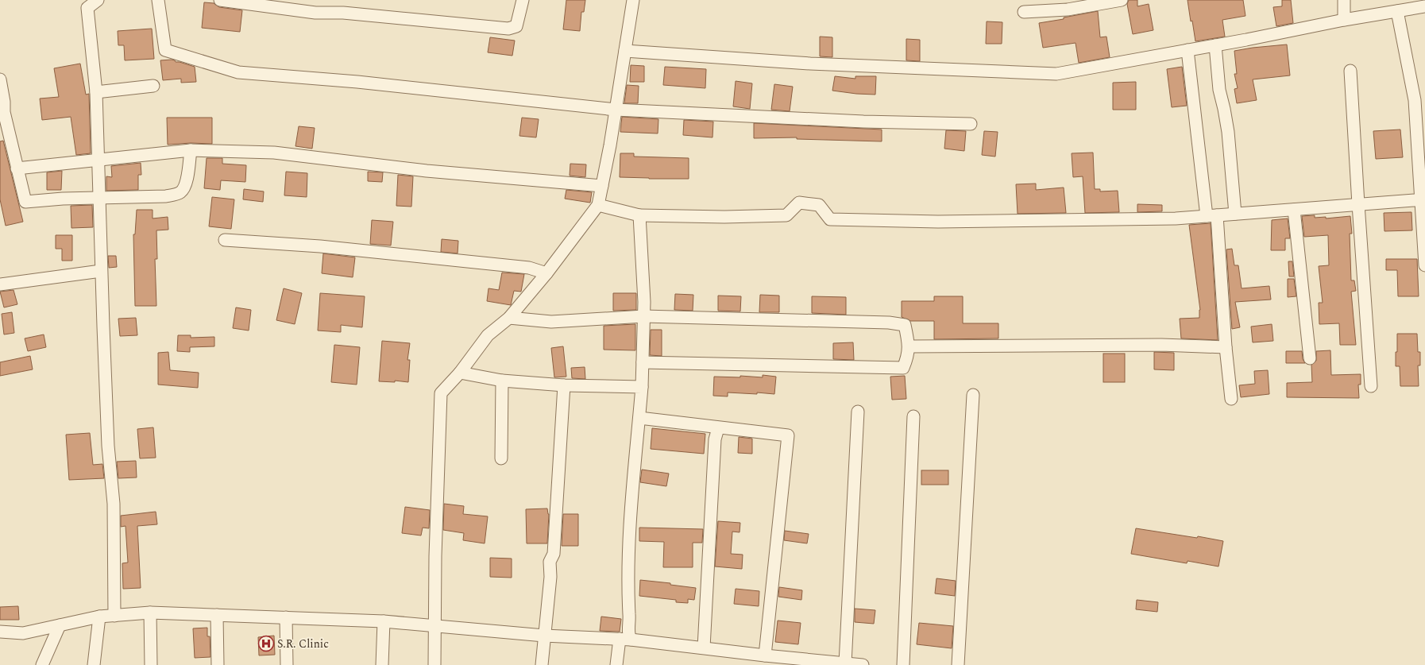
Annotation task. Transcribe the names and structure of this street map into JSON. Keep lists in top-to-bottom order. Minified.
{"places":{"hospital":["S.R. Clinic"]}}
